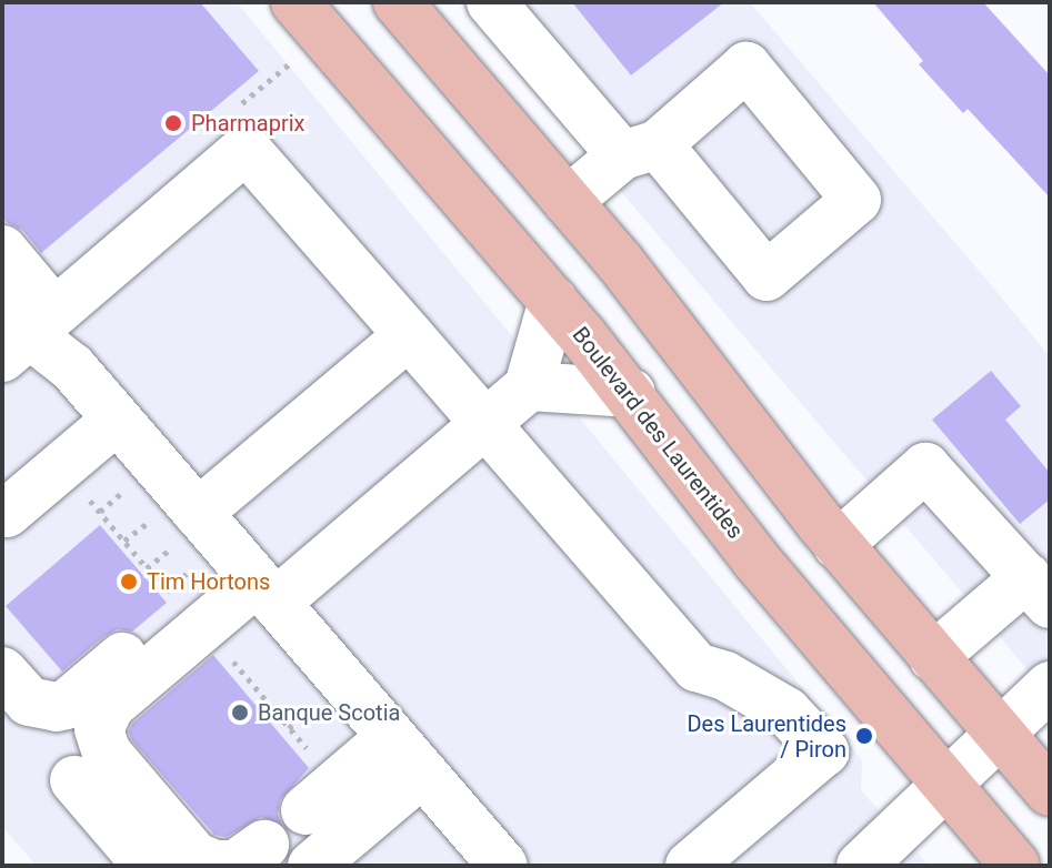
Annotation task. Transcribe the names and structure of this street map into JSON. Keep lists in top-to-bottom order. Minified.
{"streets":{"main road":["Boulevard des Laurentides"]},"places":["Pharmaprix","Tim Hortons","Banque Scotia","Des Laurentides / Piron"]}
